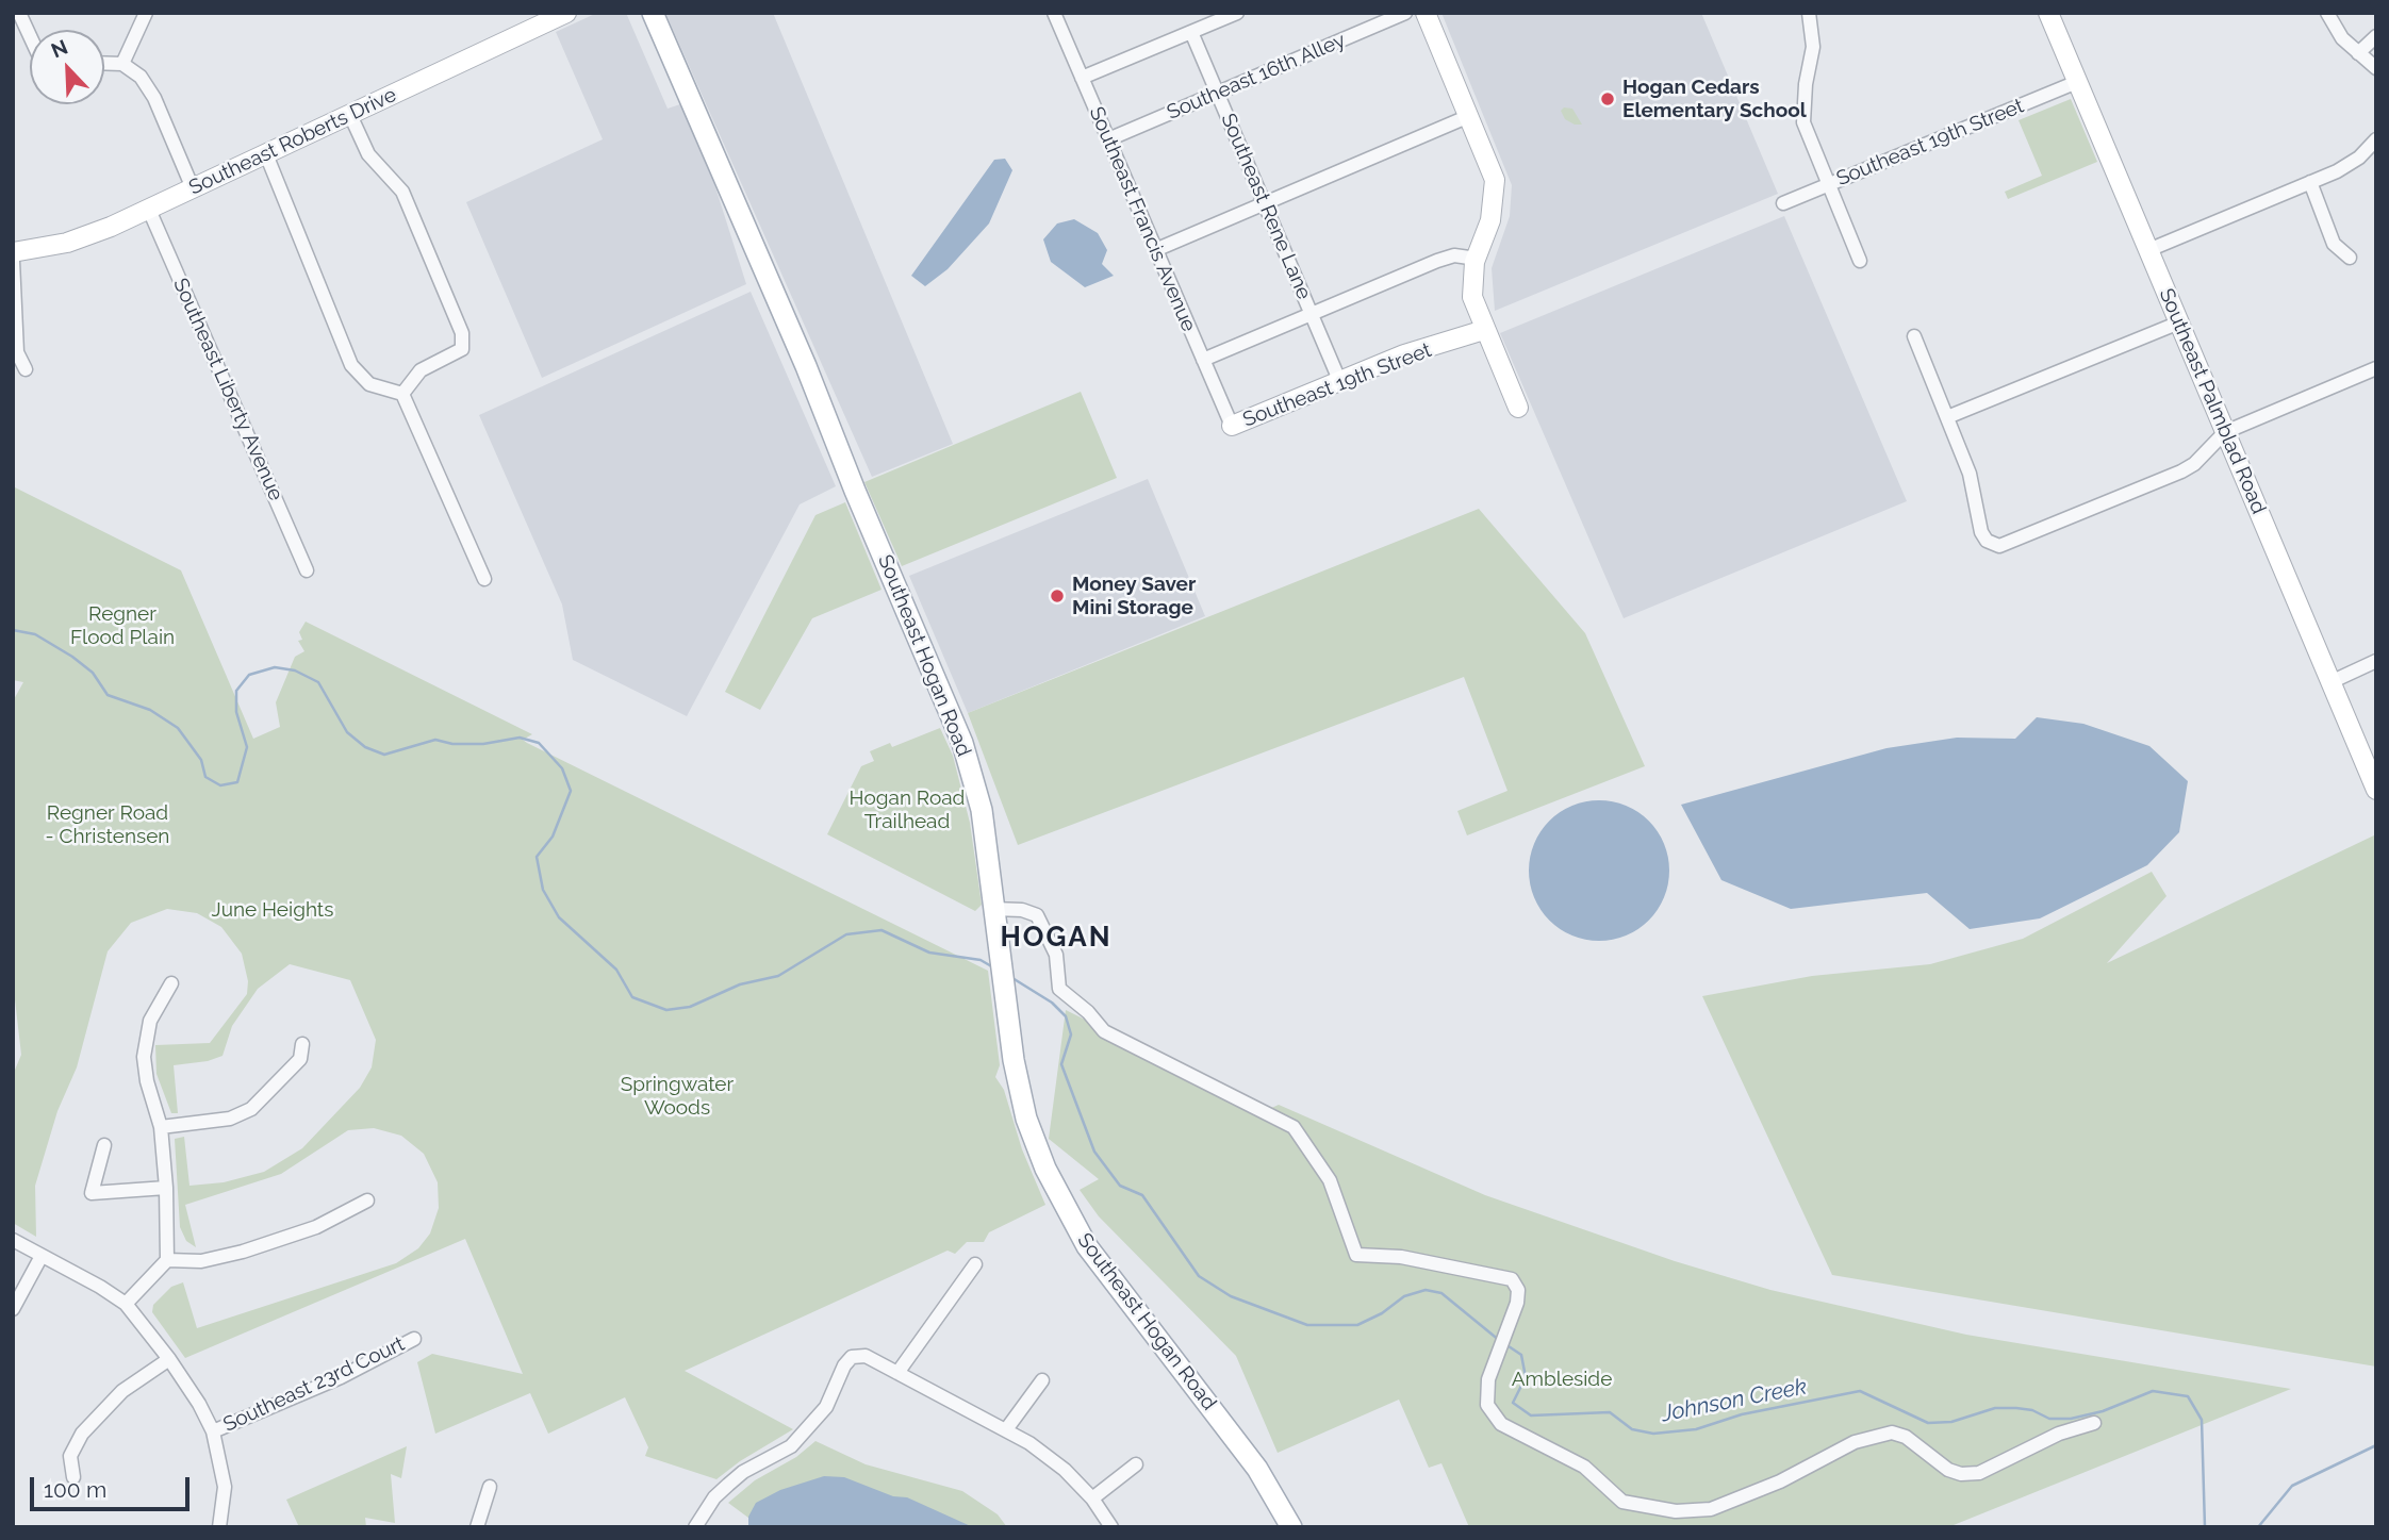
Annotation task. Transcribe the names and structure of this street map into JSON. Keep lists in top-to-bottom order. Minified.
{"streets":{"main road":["Southeast Hogan Road"],"street":["Southeast 16th Alley","Southeast Roberts Drive","Southeast 19th Street","Southeast Rene Lane","Southeast Francis Avenue","Southeast Liberty Avenue","Southeast Palmblad Road","Southeast 23rd Court"]},"crossings":[["Southeast 16th Alley","Southeast Rene Lane"],["Southeast 16th Alley","Southeast Francis Avenue"],["Southeast Roberts Drive","Southeast Liberty Avenue"],["Southeast 19th Street","Southeast Rene Lane"],["Southeast 19th Street","Southeast Francis Avenue"],["Southeast 19th Street","Southeast Palmblad Road"]],"districts":["HOGAN"],"water":["Johnson Creek"],"parks":["Regner Flood Plain","Hogan Road Trailhead","Regner Road - Christensen","June Heights","Springwater Woods","Ambleside"],"places":["Hogan Cedars Elementary School","Money Saver Mini Storage"],"scale_bar":"100 m","north":"top left"}
